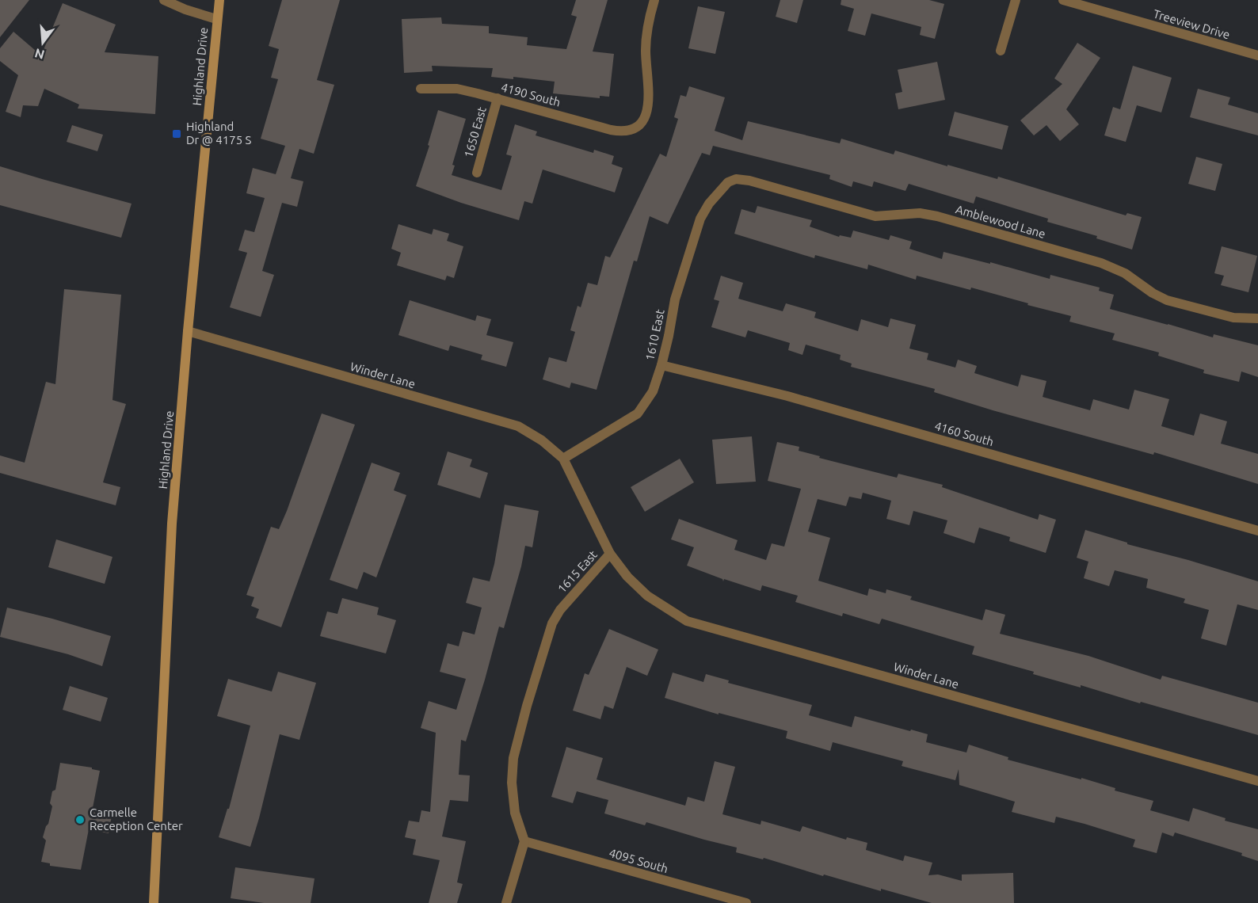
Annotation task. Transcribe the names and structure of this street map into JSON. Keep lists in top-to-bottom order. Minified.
{"streets":{"main road":["Highland Drive"],"street":["Treeview Drive","4190 South","1650 East","Amblewood Lane","1610 East","Winder Lane","4160 South","1615 East","4095 South"]},"crossings":[["Highland Drive","Winder Lane"],["4190 South","1650 East"],["Amblewood Lane","1610 East"],["1610 East","Winder Lane"],["1610 East","4160 South"],["1610 East","1615 East"],["Winder Lane","1615 East"],["1615 East","4095 South"]],"places":{"transit":["Highland Dr @ 4175 S"],"other":["Carmelle Reception Center"]},"north":"bottom"}
